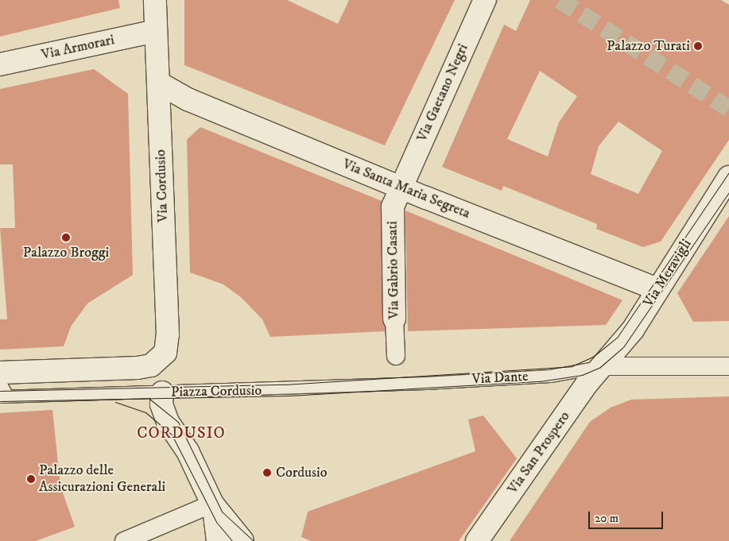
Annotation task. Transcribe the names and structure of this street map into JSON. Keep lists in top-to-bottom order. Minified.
{"streets":{"street":["Via Armorari","Via Gaetano Negri","Via Cordusio","Via Santa Maria Segreta","Via Gabrio Casati","Via Meravigli","Via Dante","Piazza Cordusio","Via San Prospero"]},"crossings":[["Via Armorari","Via Cordusio"],["Via Gaetano Negri","Via Santa Maria Segreta"],["Via Gaetano Negri","Via Gabrio Casati"],["Via Cordusio","Via Santa Maria Segreta"],["Via Santa Maria Segreta","Via Gabrio Casati"],["Via Santa Maria Segreta","Via Meravigli"],["Via Meravigli","Via Dante"],["Via Meravigli","Via San Prospero"],["Via Dante","Piazza Cordusio"],["Via Dante","Via San Prospero"]],"districts":["CORDUSIO"],"places":["Palazzo Turati","Palazzo Broggi","Cordusio","Palazzo delle Assicurazioni Generali"],"scale_bar":"20 m"}
